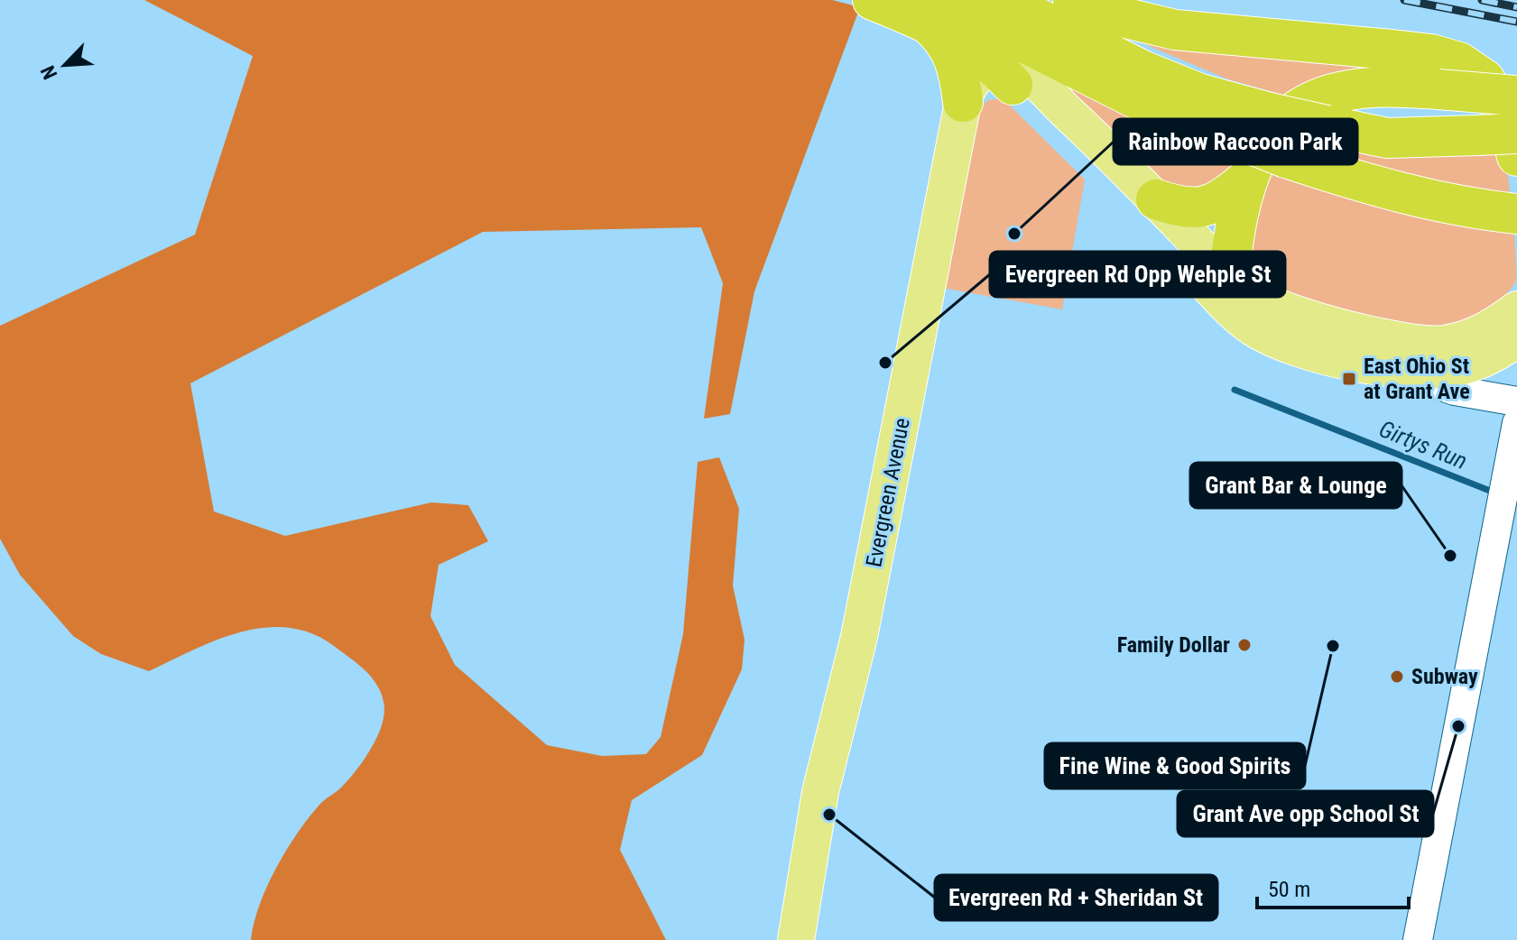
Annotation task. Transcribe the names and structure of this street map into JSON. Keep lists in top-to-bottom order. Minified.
{"streets":{"main road":["Evergreen Avenue"]},"water":["Girtys Run"],"places":{"other":["Rainbow Raccoon Park","Evergreen Rd Opp Wehple St","Grant Bar & Lounge","Family Dollar","Fine Wine & Good Spirits","Subway","Grant Ave opp School St","Evergreen Rd + Sheridan St"],"transit":["East Ohio St at Grant Ave"]},"scale_bar":"50 m","north":"bottom left"}
